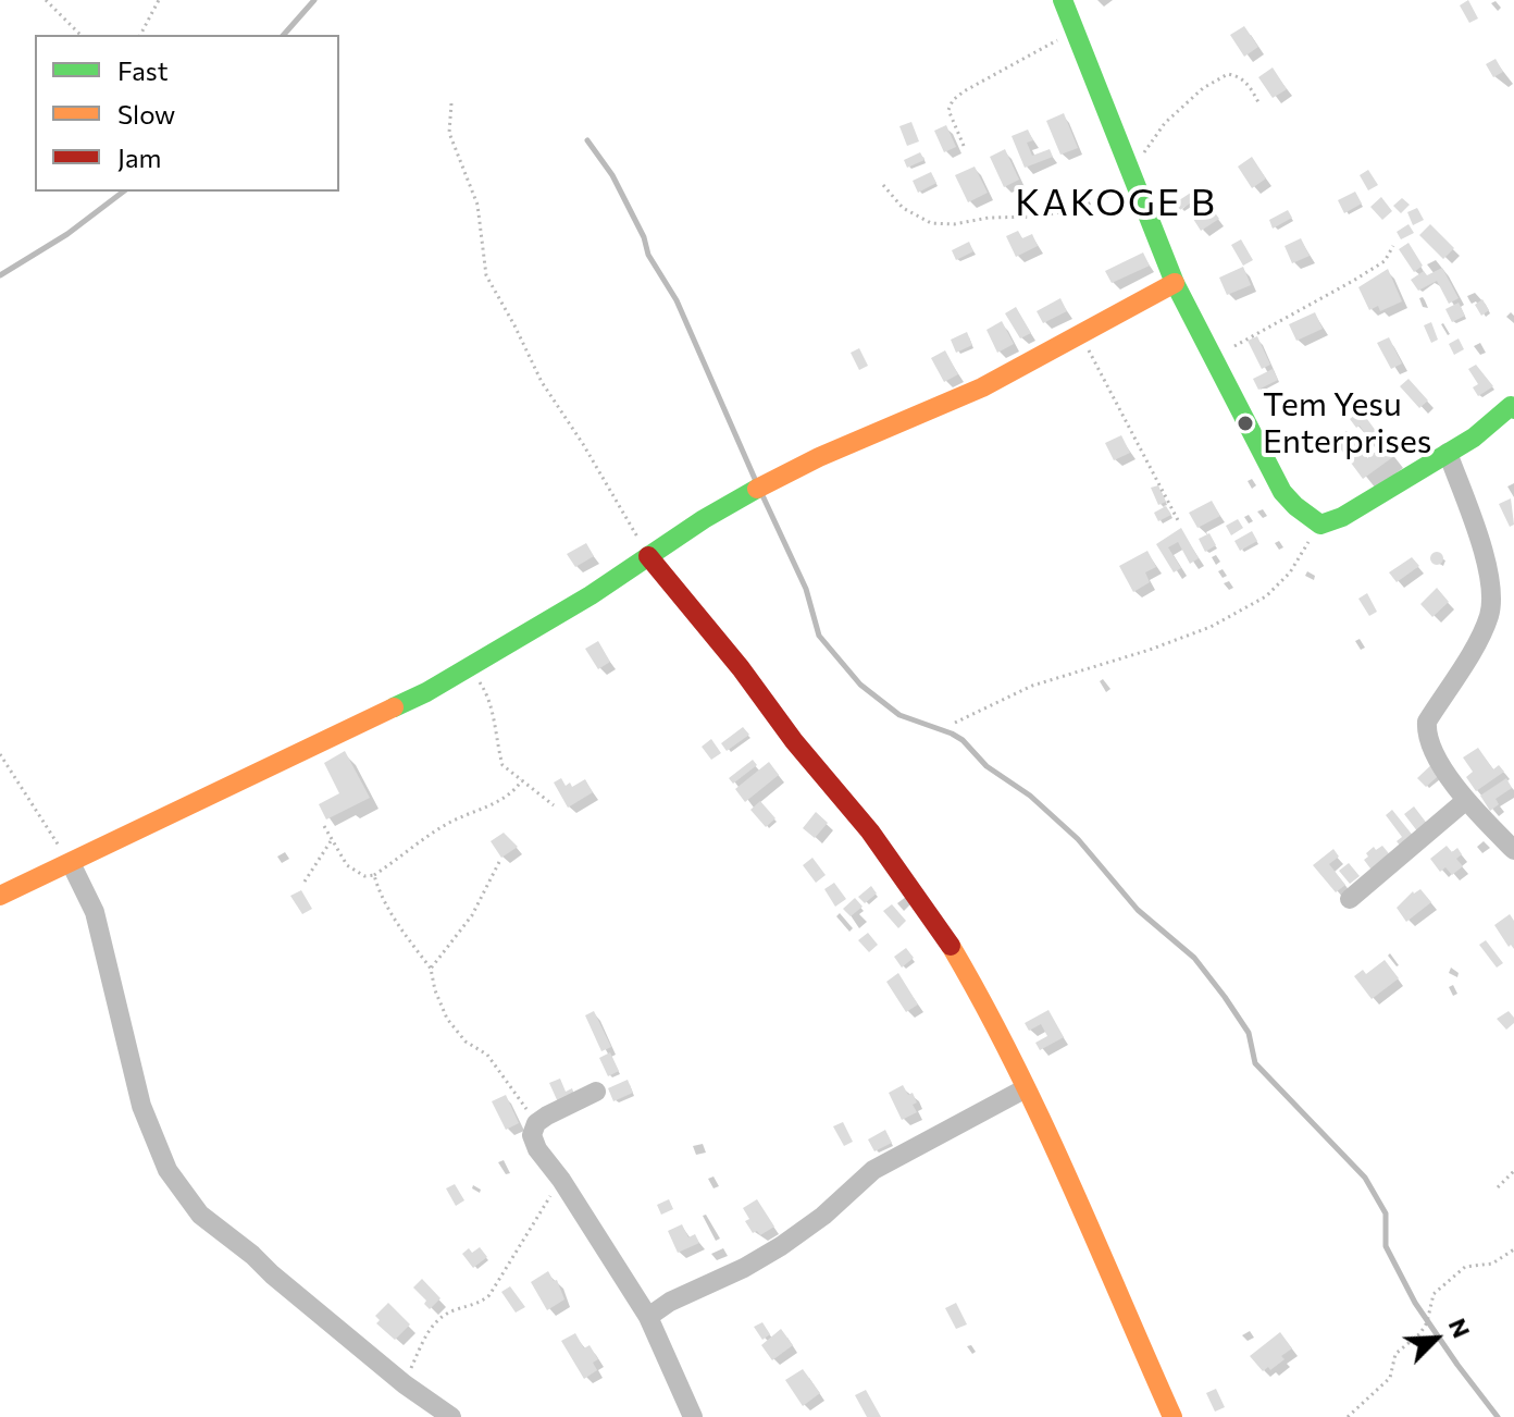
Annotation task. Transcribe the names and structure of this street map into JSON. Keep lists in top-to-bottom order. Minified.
{"districts":["KAKOGE B"],"places":["Tem Yesu Enterprises"],"legend":["Fast","Slow","Jam"],"north":"top right"}
